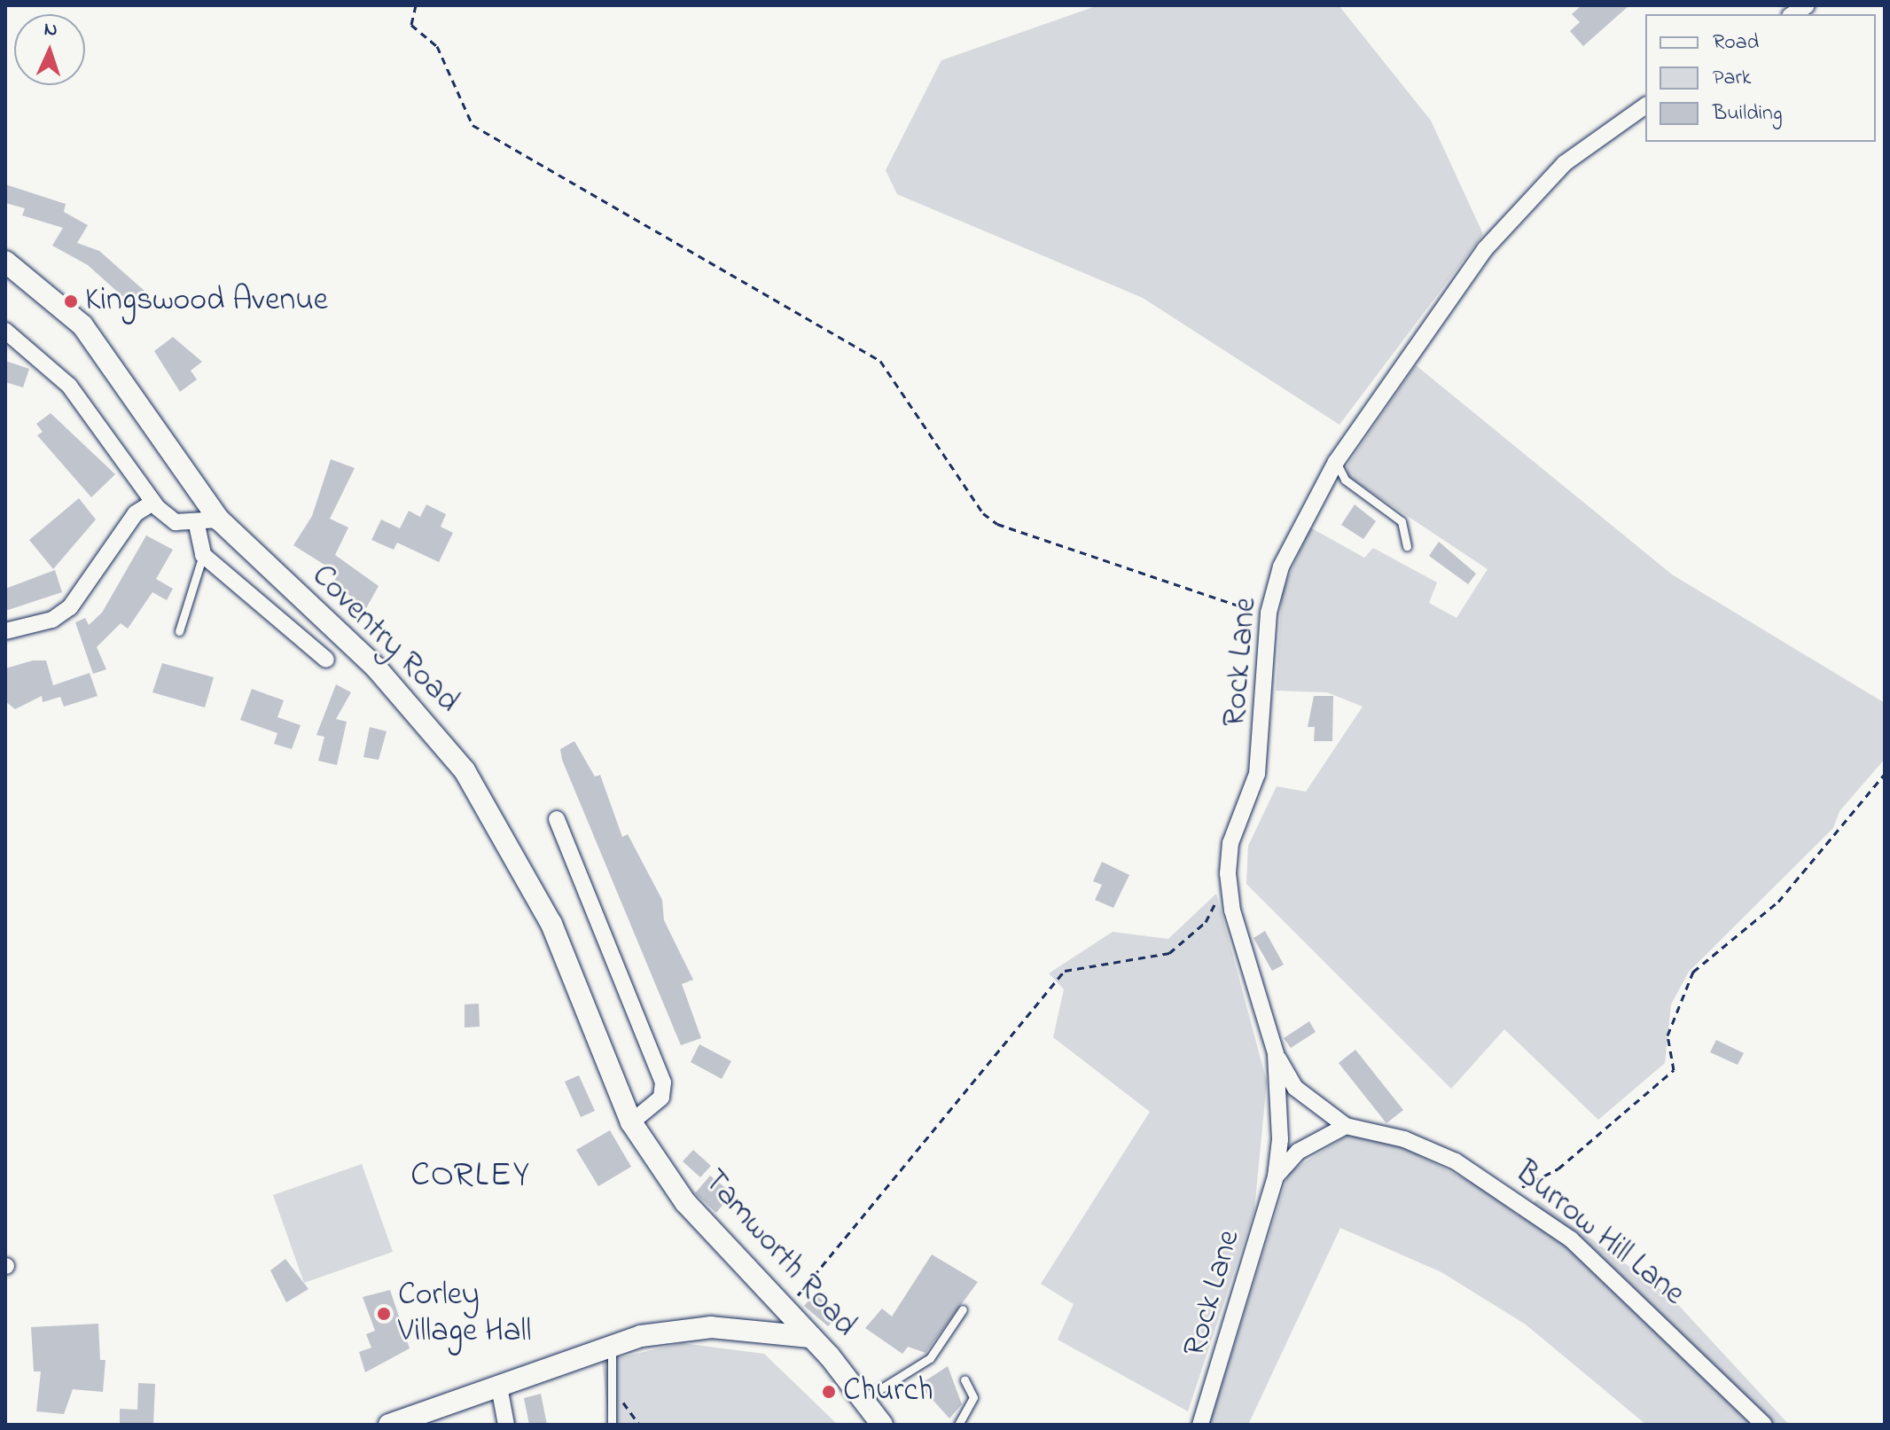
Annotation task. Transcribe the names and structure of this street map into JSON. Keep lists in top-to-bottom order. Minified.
{"streets":{"main road":["Coventry Road","Tamworth Road"],"street":["Rock Lane","Burrow Hill Lane"]},"crossings":[["Coventry Road","Tamworth Road"],["Rock Lane","Burrow Hill Lane"]],"districts":["CORLEY"],"places":["Kingswood Avenue","Corley Village Hall","Church"],"legend":["Road","Park","Building"],"north":"top"}
